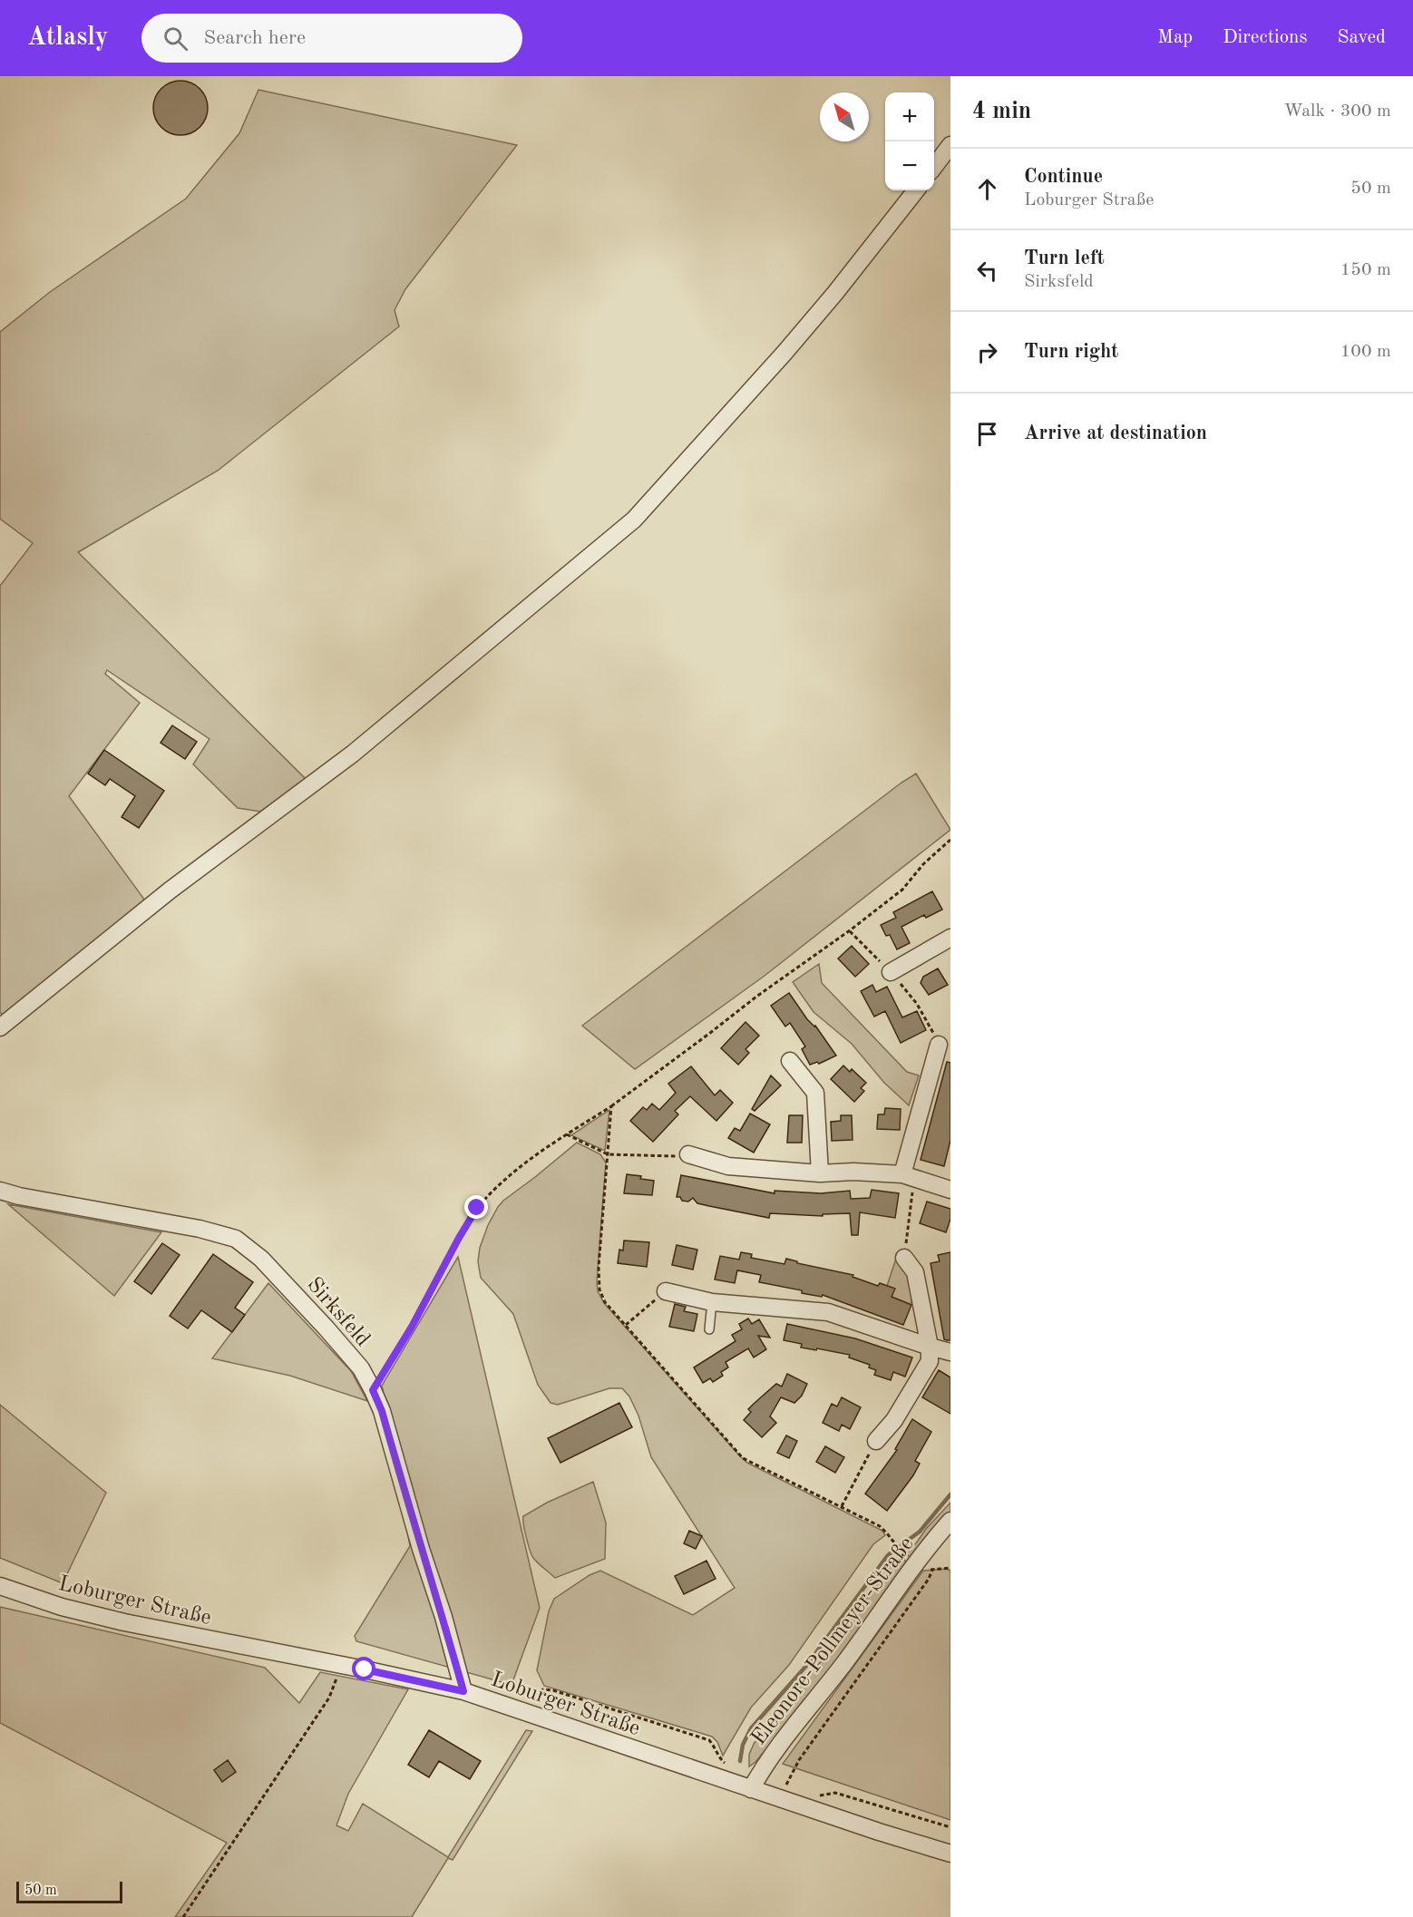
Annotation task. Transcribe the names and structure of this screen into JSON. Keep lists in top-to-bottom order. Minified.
{"streets":{"street":["Sirksfeld","Loburger Straße","Eleonore-Pollmeyer-Straße"]},"crossings":[["Sirksfeld","Loburger Straße"],["Loburger Straße","Eleonore-Pollmeyer-Straße"]],"scale_bar":"50 m","north":"top left","page":{"header":"Atlasly","search":"Search here","nav":["Map","Directions","Saved"],"heading":["4 min","Walk · 300 m"],"map_buttons":["+","−"],"list":[["Continue","Loburger Straße","50 m"],["Turn left","Sirksfeld","150 m"],["Turn right","100 m"],"Arrive at destination"],"scale":"50 m"}}
